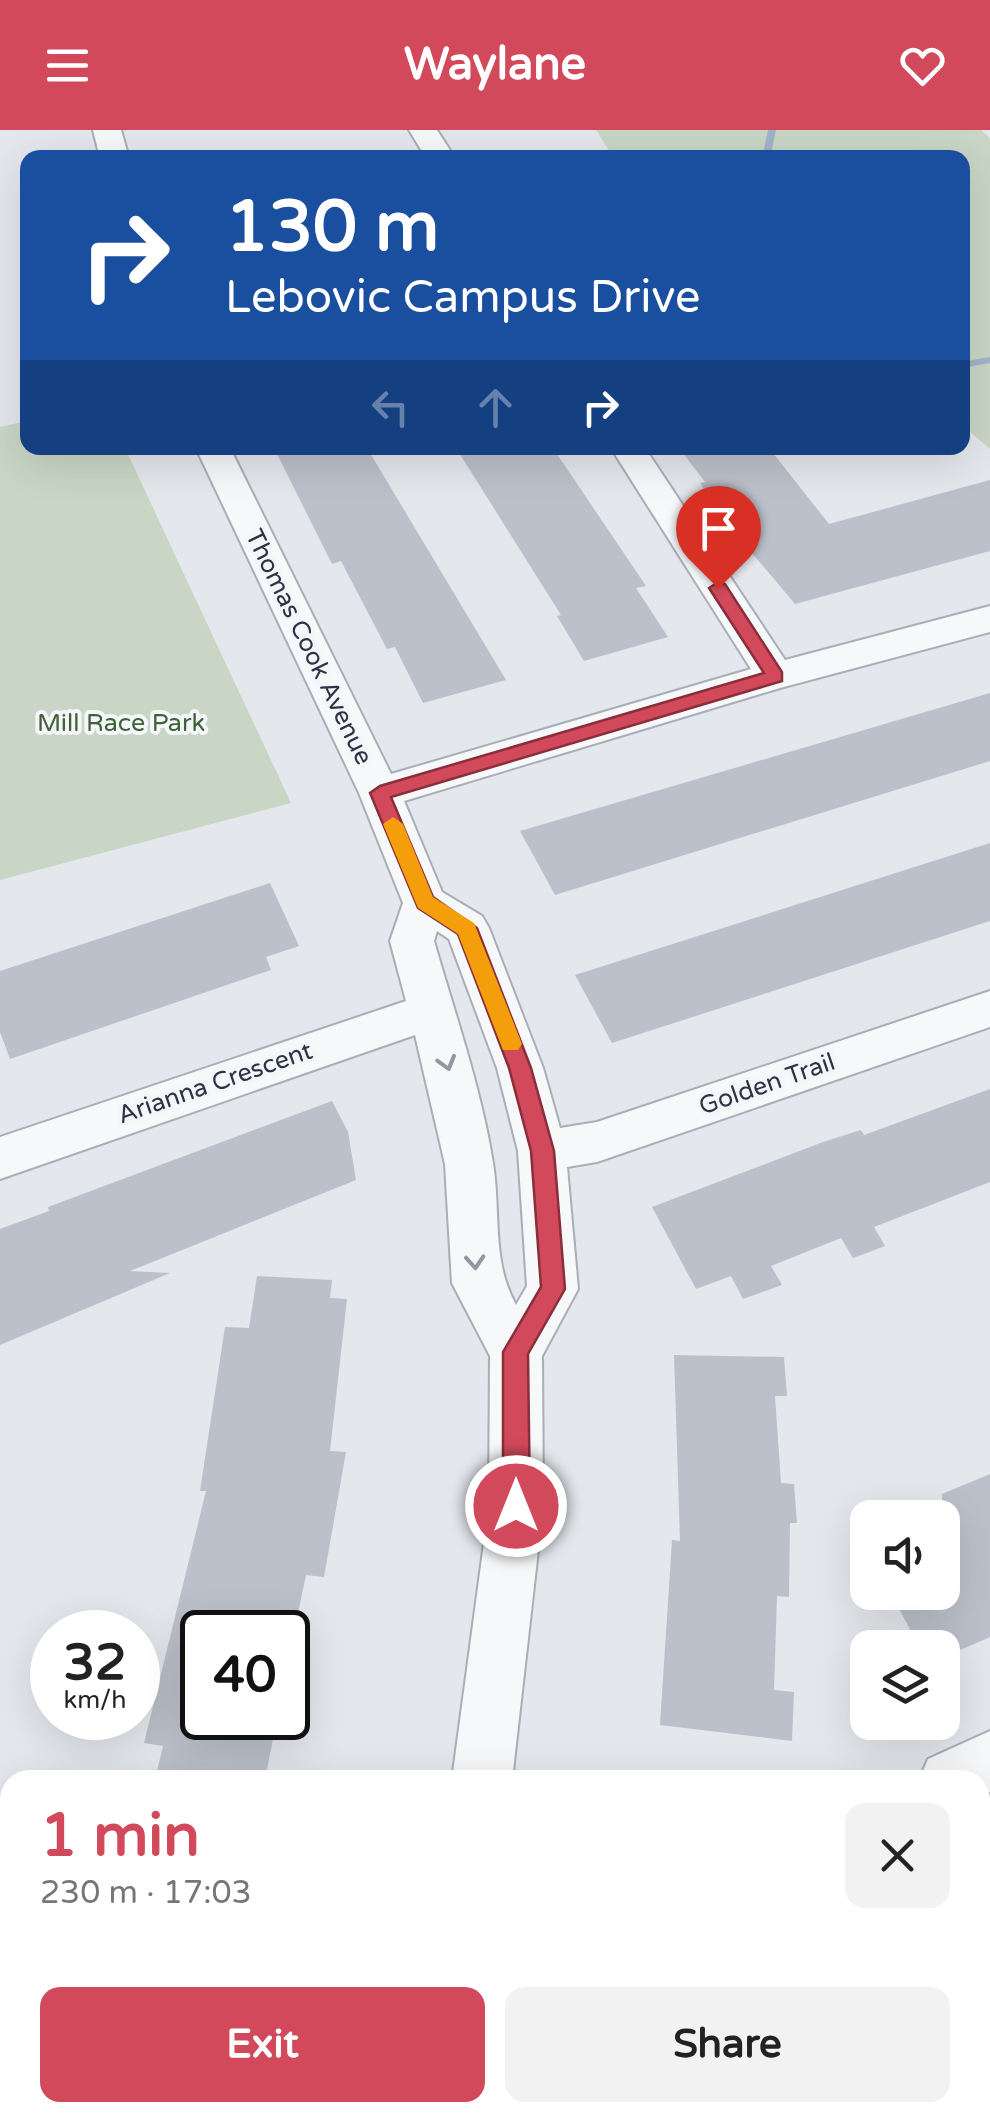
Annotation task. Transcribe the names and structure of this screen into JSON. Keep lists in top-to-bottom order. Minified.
{"streets":{"street":["Thomas Cook Avenue","Arianna Crescent","Golden Trail"]},"parks":["Mill Race Park"],"page":{"header":"Waylane","turn":["130 m","Lebovic Campus Drive"],"speed":"32 km/h","limit":"40","heading":["1 min","230 m · 17:03"],"buttons":["Exit","Share"]}}
